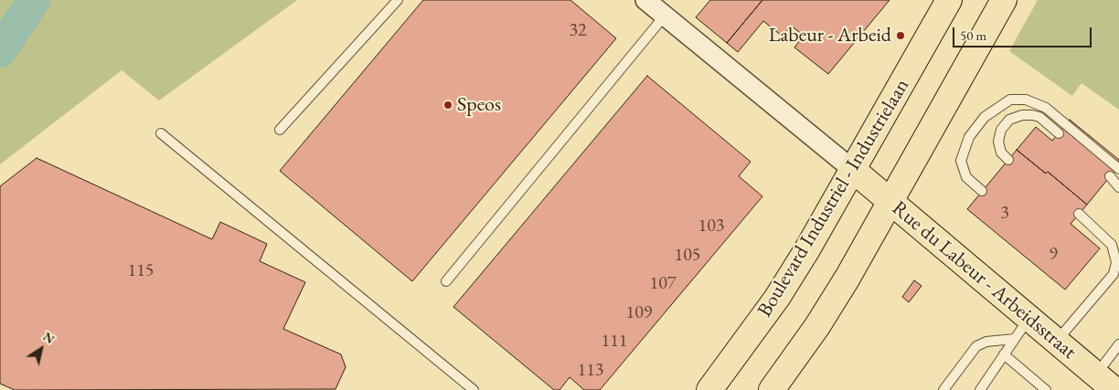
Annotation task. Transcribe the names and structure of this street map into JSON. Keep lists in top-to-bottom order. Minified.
{"streets":{"main road":["Boulevard Industriel - Industrielaan","Rue du Labeur - Arbeidsstraat"]},"crossings":[["Boulevard Industriel - Industrielaan","Rue du Labeur - Arbeidsstraat"]],"places":["Labeur - Arbeid","Speos"],"house_numbers":["32","3","103","9","105","115","107","109","111","113"],"scale_bar":"50 m","north":"top right"}
